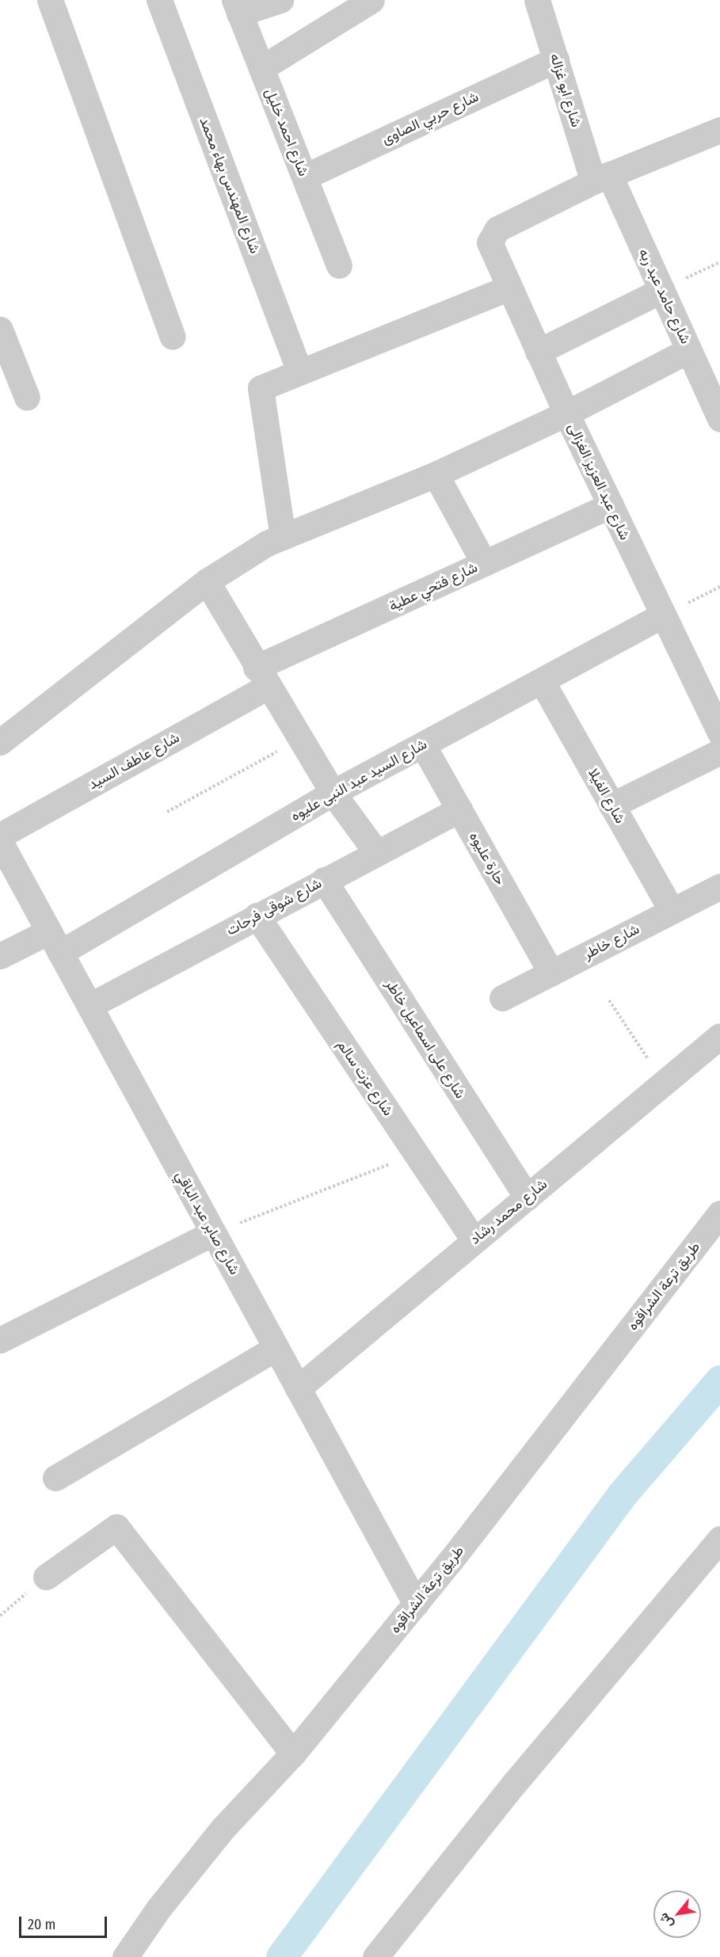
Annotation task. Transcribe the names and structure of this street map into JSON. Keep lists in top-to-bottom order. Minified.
{"streets":{"street":["شارع ابو غزاله","شارع حربي الصاوى","شارع احمد خليل","شارع المهندس بهاء محمد","شارع حامد عبد ربه","شارع عبد العزيز الغزالى","شارع فتحي عطية","شارع عاطف السيد","شارع السيد عبد النبى عليوه","شارع الفيلا","حارة عليوه","شارع شوقى فرحات","شارع خاطر","شارع على اسماعيل خاطر","شارع عزت سالم","شارع محمد رشاد","شارع صابر عبد الباقي","طريق ترعة الشراقوه"]},"crossings":[["شارع ابو غزاله","شارع حربي الصاوى"],["شارع ابو غزاله","شارع حامد عبد ربه"],["شارع ابو غزاله","شارع عبد العزيز الغزالى"],["شارع حربي الصاوى","شارع احمد خليل"],["شارع حامد عبد ربه","شارع عبد العزيز الغزالى"],["شارع عبد العزيز الغزالى","شارع فتحي عطية"],["شارع عبد العزيز الغزالى","شارع السيد عبد النبى عليوه"],["شارع فتحي عطية","شارع عاطف السيد"],["شارع السيد عبد النبى عليوه","شارع الفيلا"],["شارع السيد عبد النبى عليوه","حارة عليوه"],["شارع السيد عبد النبى عليوه","شارع صابر عبد الباقي"],["شارع الفيلا","شارع خاطر"],["حارة عليوه","شارع شوقى فرحات"],["حارة عليوه","شارع خاطر"],["شارع شوقى فرحات","شارع على اسماعيل خاطر"],["شارع شوقى فرحات","شارع عزت سالم"],["شارع شوقى فرحات","شارع صابر عبد الباقي"],["شارع على اسماعيل خاطر","شارع محمد رشاد"],["شارع عزت سالم","شارع محمد رشاد"],["شارع محمد رشاد","شارع صابر عبد الباقي"],["شارع صابر عبد الباقي","طريق ترعة الشراقوه"]],"scale_bar":"20 m","north":"bottom left"}
